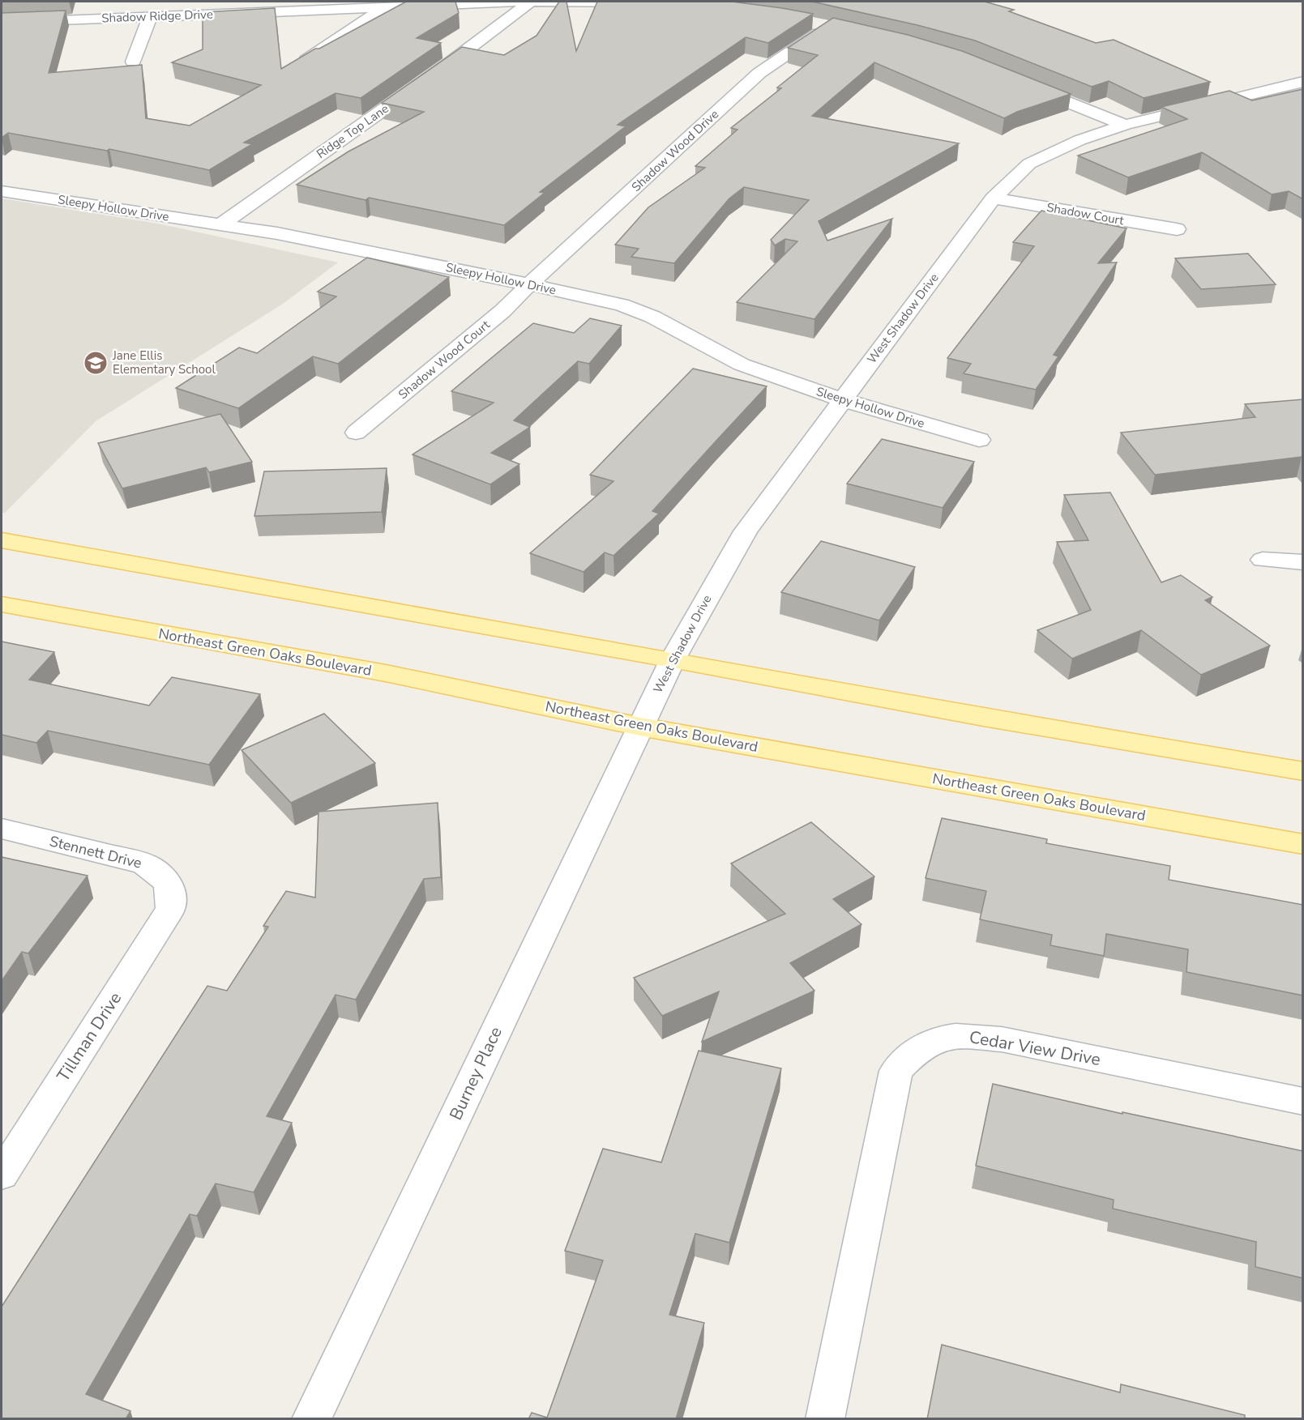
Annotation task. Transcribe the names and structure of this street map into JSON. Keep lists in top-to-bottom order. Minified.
{"streets":{"main road":["Northeast Green Oaks Boulevard"],"street":["Shadow Ridge Drive","Ridge Top Lane","Shadow Wood Drive","Sleepy Hollow Drive","Shadow Court","West Shadow Drive","Shadow Wood Court","Stennett Drive","Tillman Drive","Cedar View Drive","Burney Place"]},"crossings":[["Shadow Ridge Drive","Ridge Top Lane"],["Ridge Top Lane","Sleepy Hollow Drive"],["Shadow Wood Drive","Sleepy Hollow Drive"],["Shadow Wood Drive","Shadow Wood Court"],["Sleepy Hollow Drive","West Shadow Drive"],["Sleepy Hollow Drive","Shadow Wood Court"],["Shadow Court","West Shadow Drive"],["West Shadow Drive","Northeast Green Oaks Boulevard"],["West Shadow Drive","Burney Place"],["Northeast Green Oaks Boulevard","Burney Place"],["Stennett Drive","Tillman Drive"]],"places":{"school or university":["Jane Ellis Elementary School"]}}
